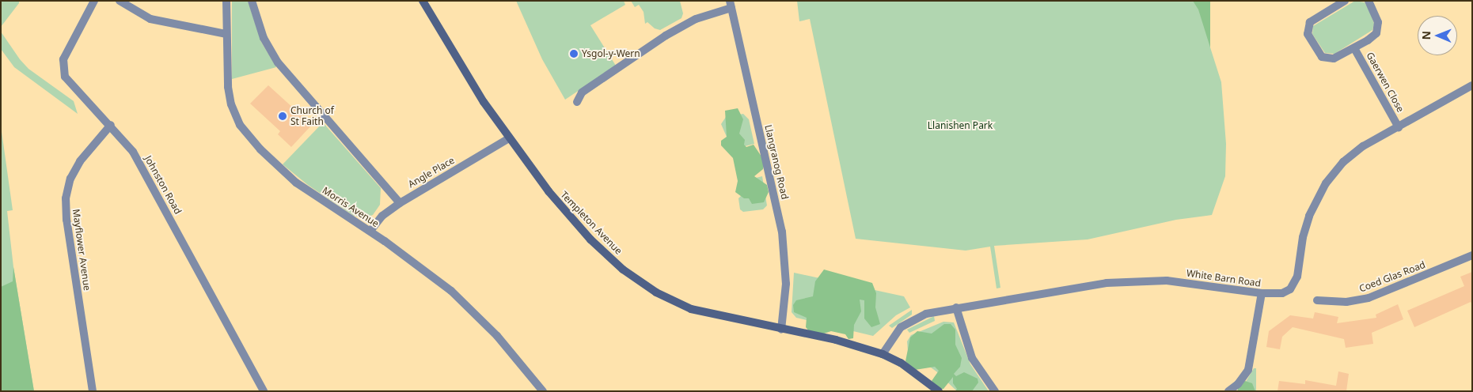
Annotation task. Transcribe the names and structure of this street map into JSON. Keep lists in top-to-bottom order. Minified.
{"streets":{"street":["Gaerwen Close","Llangranog Road","Angle Place","Johnston Road","Morris Avenue","Templeton Avenue","Mayflower Avenue","Coed Glas Road","White Barn Road"]},"crossings":[["Gaerwen Close","White Barn Road"],["Llangranog Road","Templeton Avenue"],["Angle Place","Morris Avenue"],["Angle Place","Templeton Avenue"],["Johnston Road","Mayflower Avenue"],["Templeton Avenue","White Barn Road"]],"parks":["Llanishen Park"],"places":["Ysgol-y-Wern","Church of St Faith"],"north":"left"}
